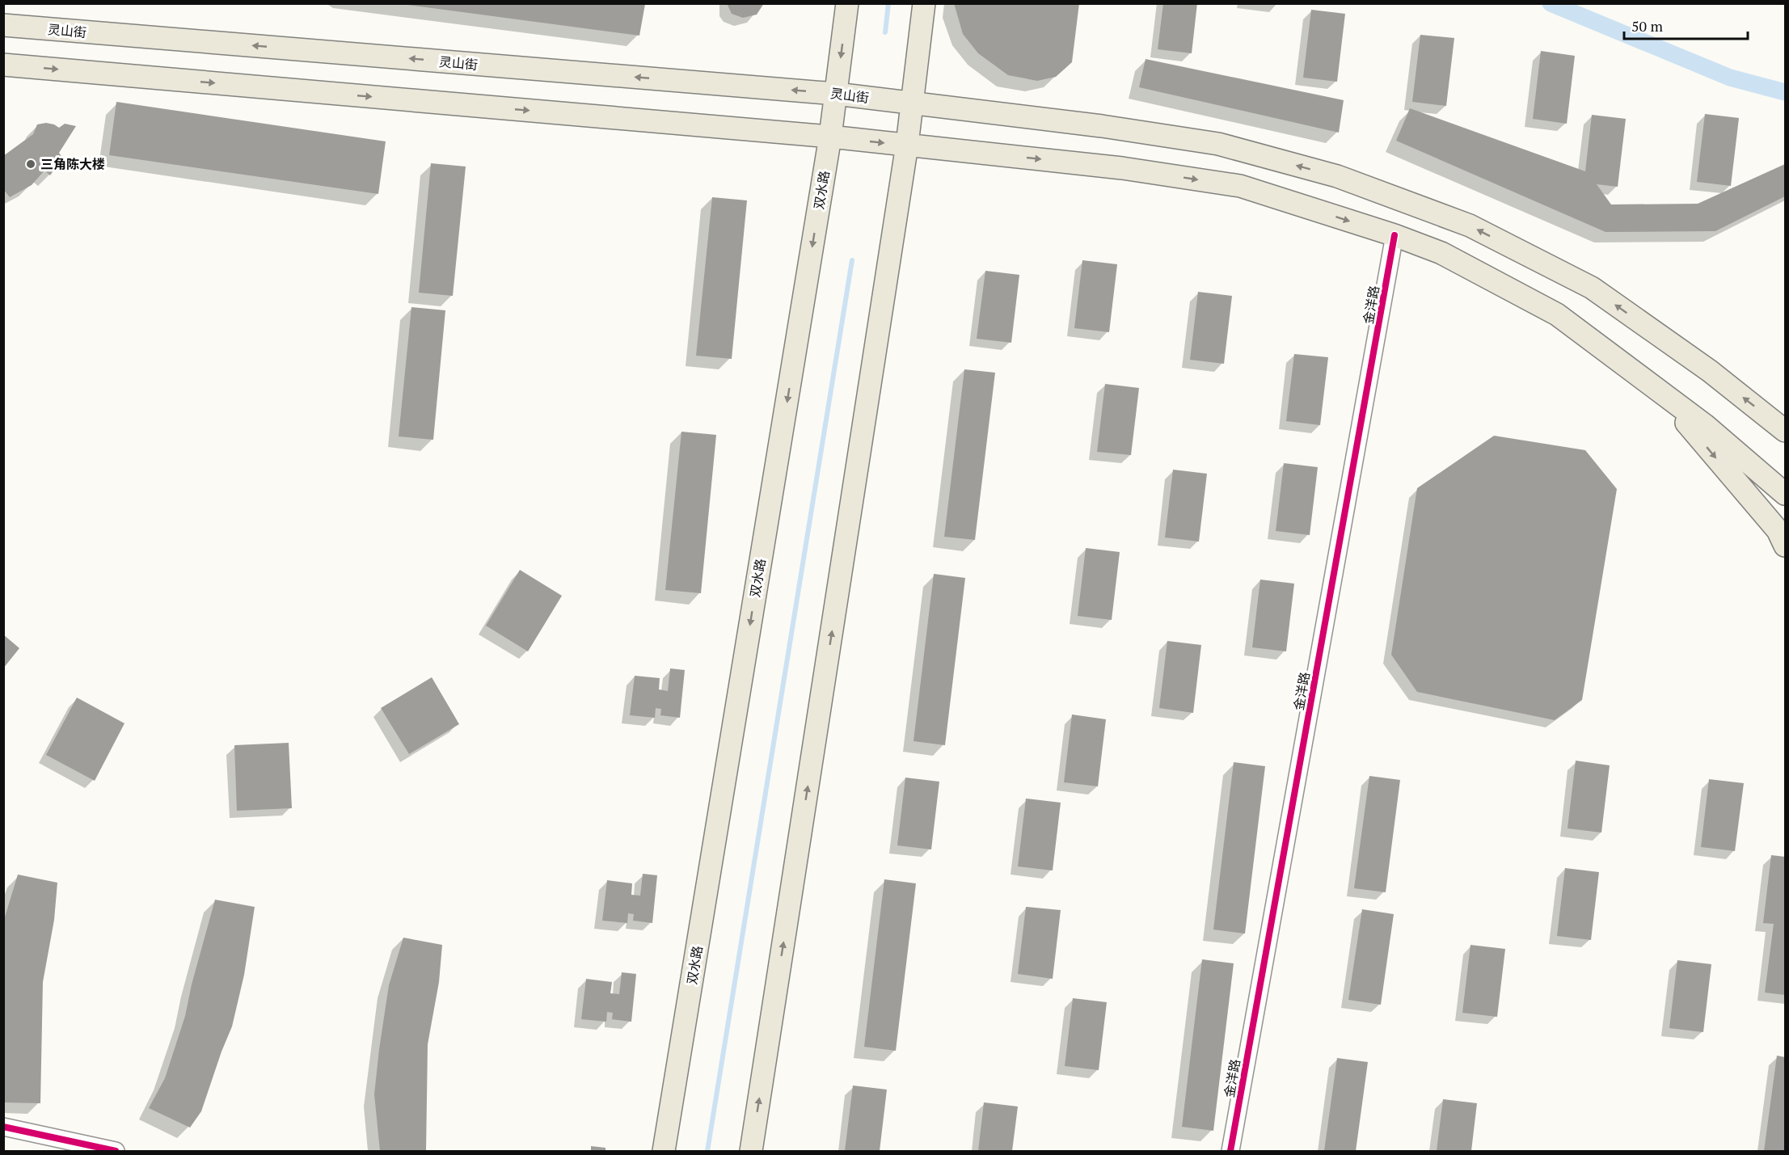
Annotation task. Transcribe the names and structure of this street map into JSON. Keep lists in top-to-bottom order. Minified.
{"streets":{"main road":["灵山街","双水路"],"street":["金洋路"]},"crossings":[["灵山街","双水路"]],"places":["三角陈大楼"],"scale_bar":"50 m"}
